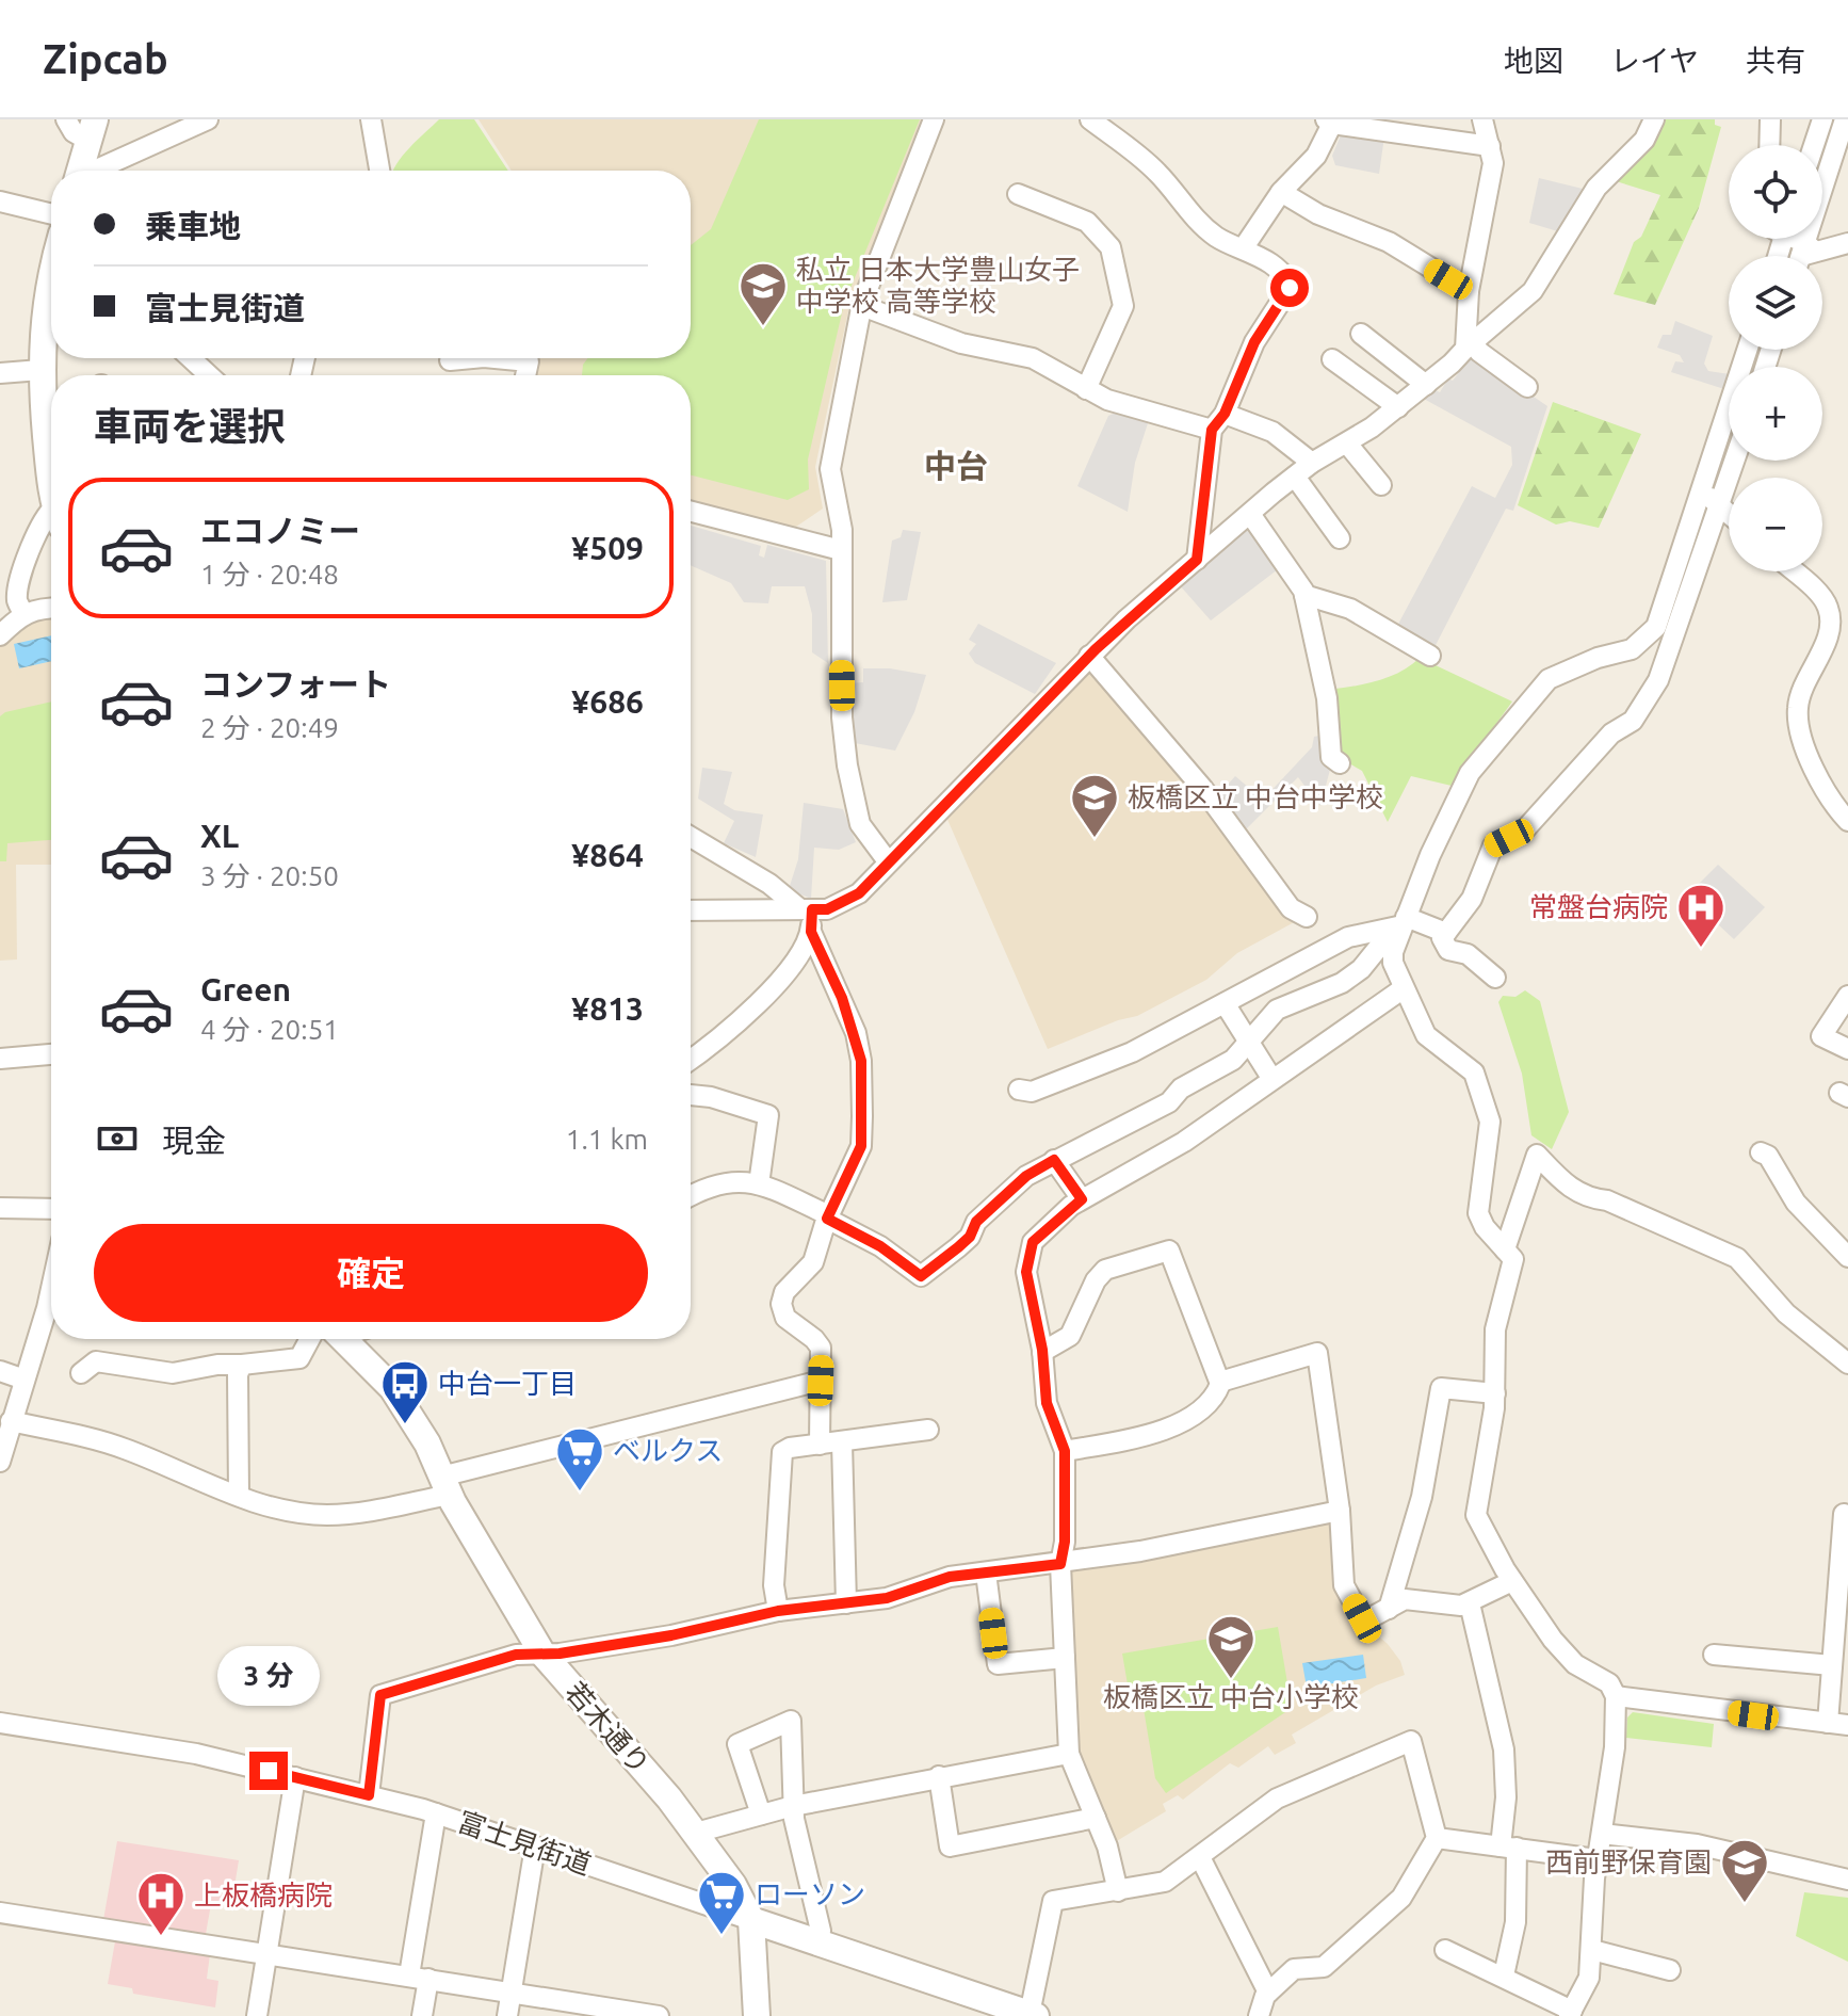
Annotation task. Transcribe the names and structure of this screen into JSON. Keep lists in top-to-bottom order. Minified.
{"streets":{"street":["若木通り","富士見街道"]},"crossings":[["若木通り","富士見街道"]],"districts":["中台"],"places":{"school or university":["私立 日本大学豊山女子 中学校 高等学校","板橋区立 中台中学校","板橋区立 中台小学校","西前野保育園"],"hospital":["常盤台病院","上板橋病院"],"bus stop":["中台一丁目"],"supermarket":["ベルクス","ローソン"]},"page":{"header":"Zipcab","nav":["地図","レイヤ","共有"],"map_buttons":["+","−"],"banner":["乗車地","富士見街道"],"heading":"車両を選択","list":[{"name":"エコノミー","note":"1 分 · 20:48","value":"¥509"},{"name":"コンフォート","note":"2 分 · 20:49","value":"¥686"},{"name":"XL","note":"3 分 · 20:50","value":"¥864"},{"name":"Green","note":"4 分 · 20:51","value":"¥813"}],"pay":["現金","1.1 km"],"buttons":"確定","bubble":"3 分"}}
